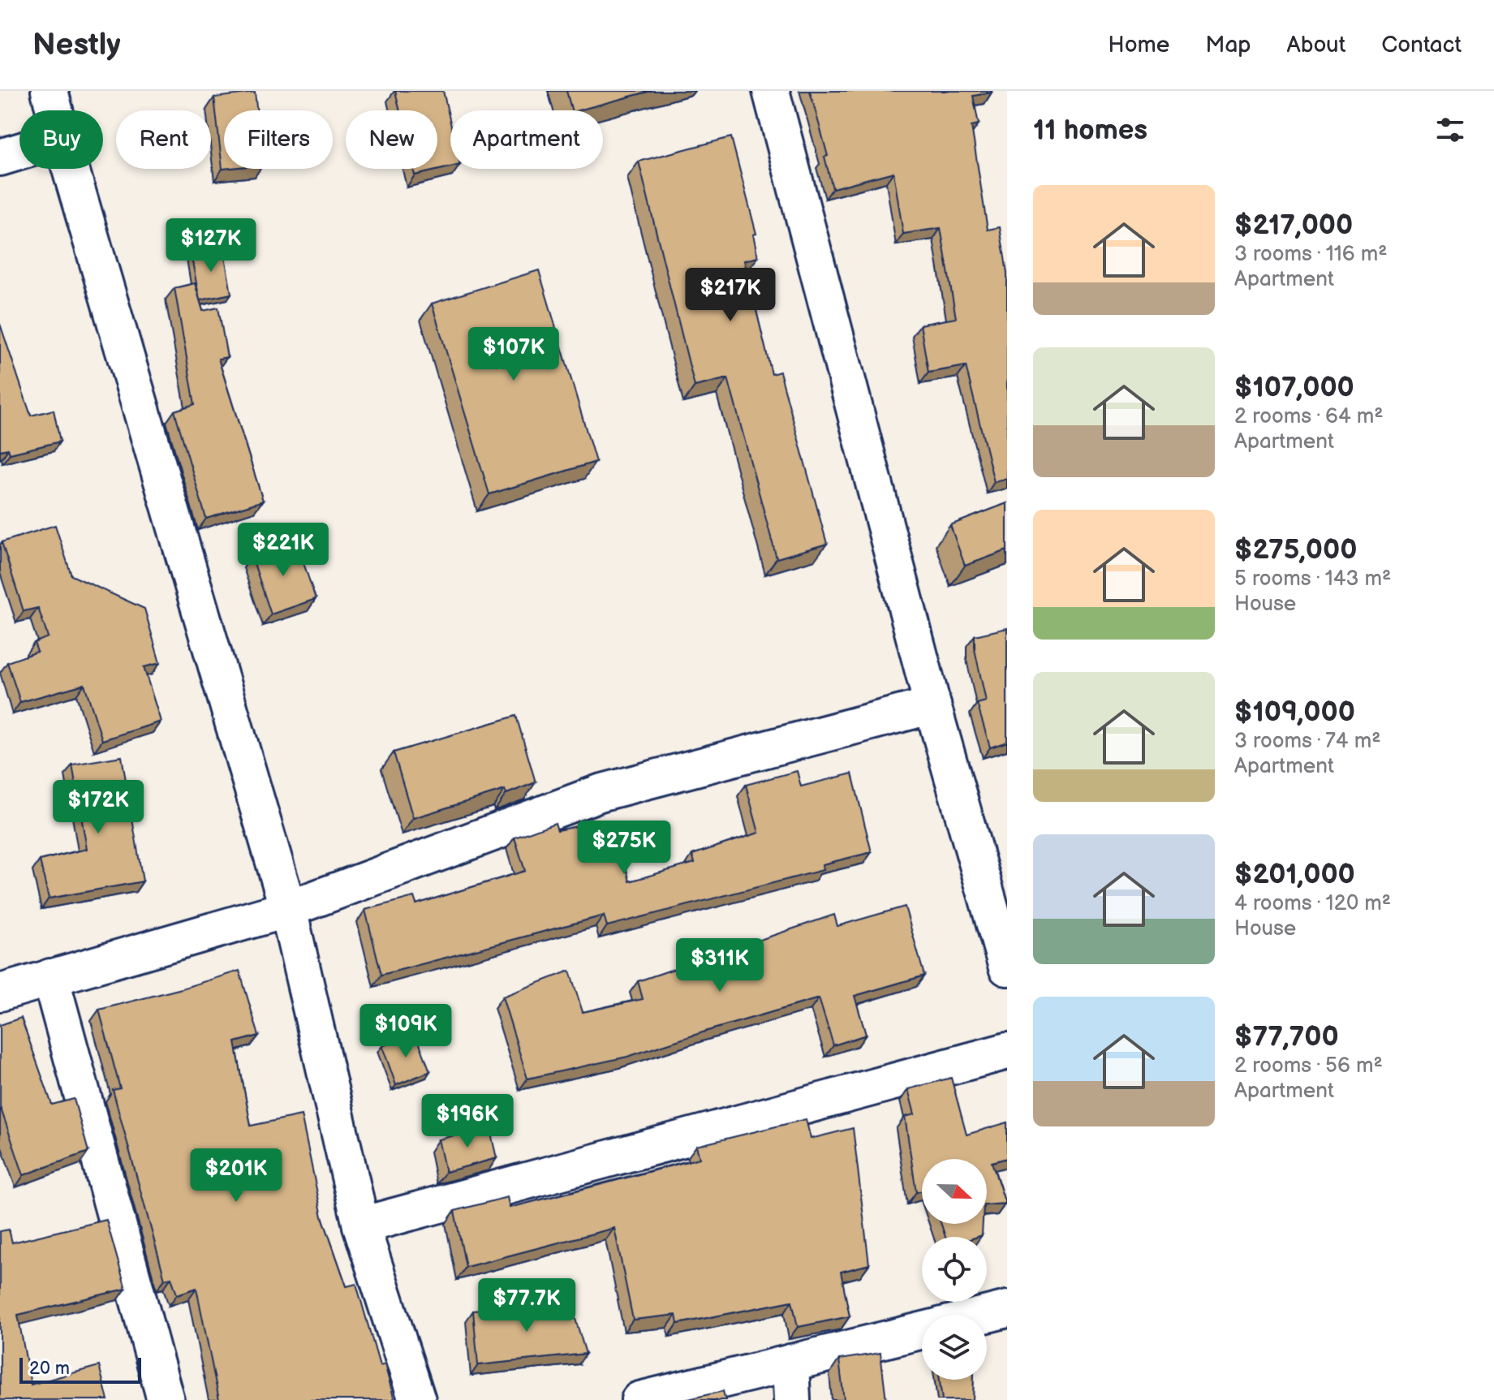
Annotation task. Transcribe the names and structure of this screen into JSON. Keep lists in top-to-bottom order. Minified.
{"scale_bar":"20 m","north":"right","page":{"header":"Nestly","nav":["Home","Map","About","Contact"],"heading":"11 homes","chip":["Buy","Rent","Filters","New","Apartment"],"list":[{"name":"$217,000","note":"3 rooms · 116 m² · Apartment"},{"name":"$107,000","note":"2 rooms · 64 m² · Apartment"},{"name":"$275,000","note":"5 rooms · 143 m² · House"},{"name":"$109,000","note":"3 rooms · 74 m² · Apartment"},{"name":"$201,000","note":"4 rooms · 120 m² · House"},{"name":"$77,700","note":"2 rooms · 56 m² · Apartment"}],"price":["$127K","$217K","$107K","$221K","$172K","$275K","$311K","$109K","$196K","$201K","$77.7K"],"scale":"20 m"}}
